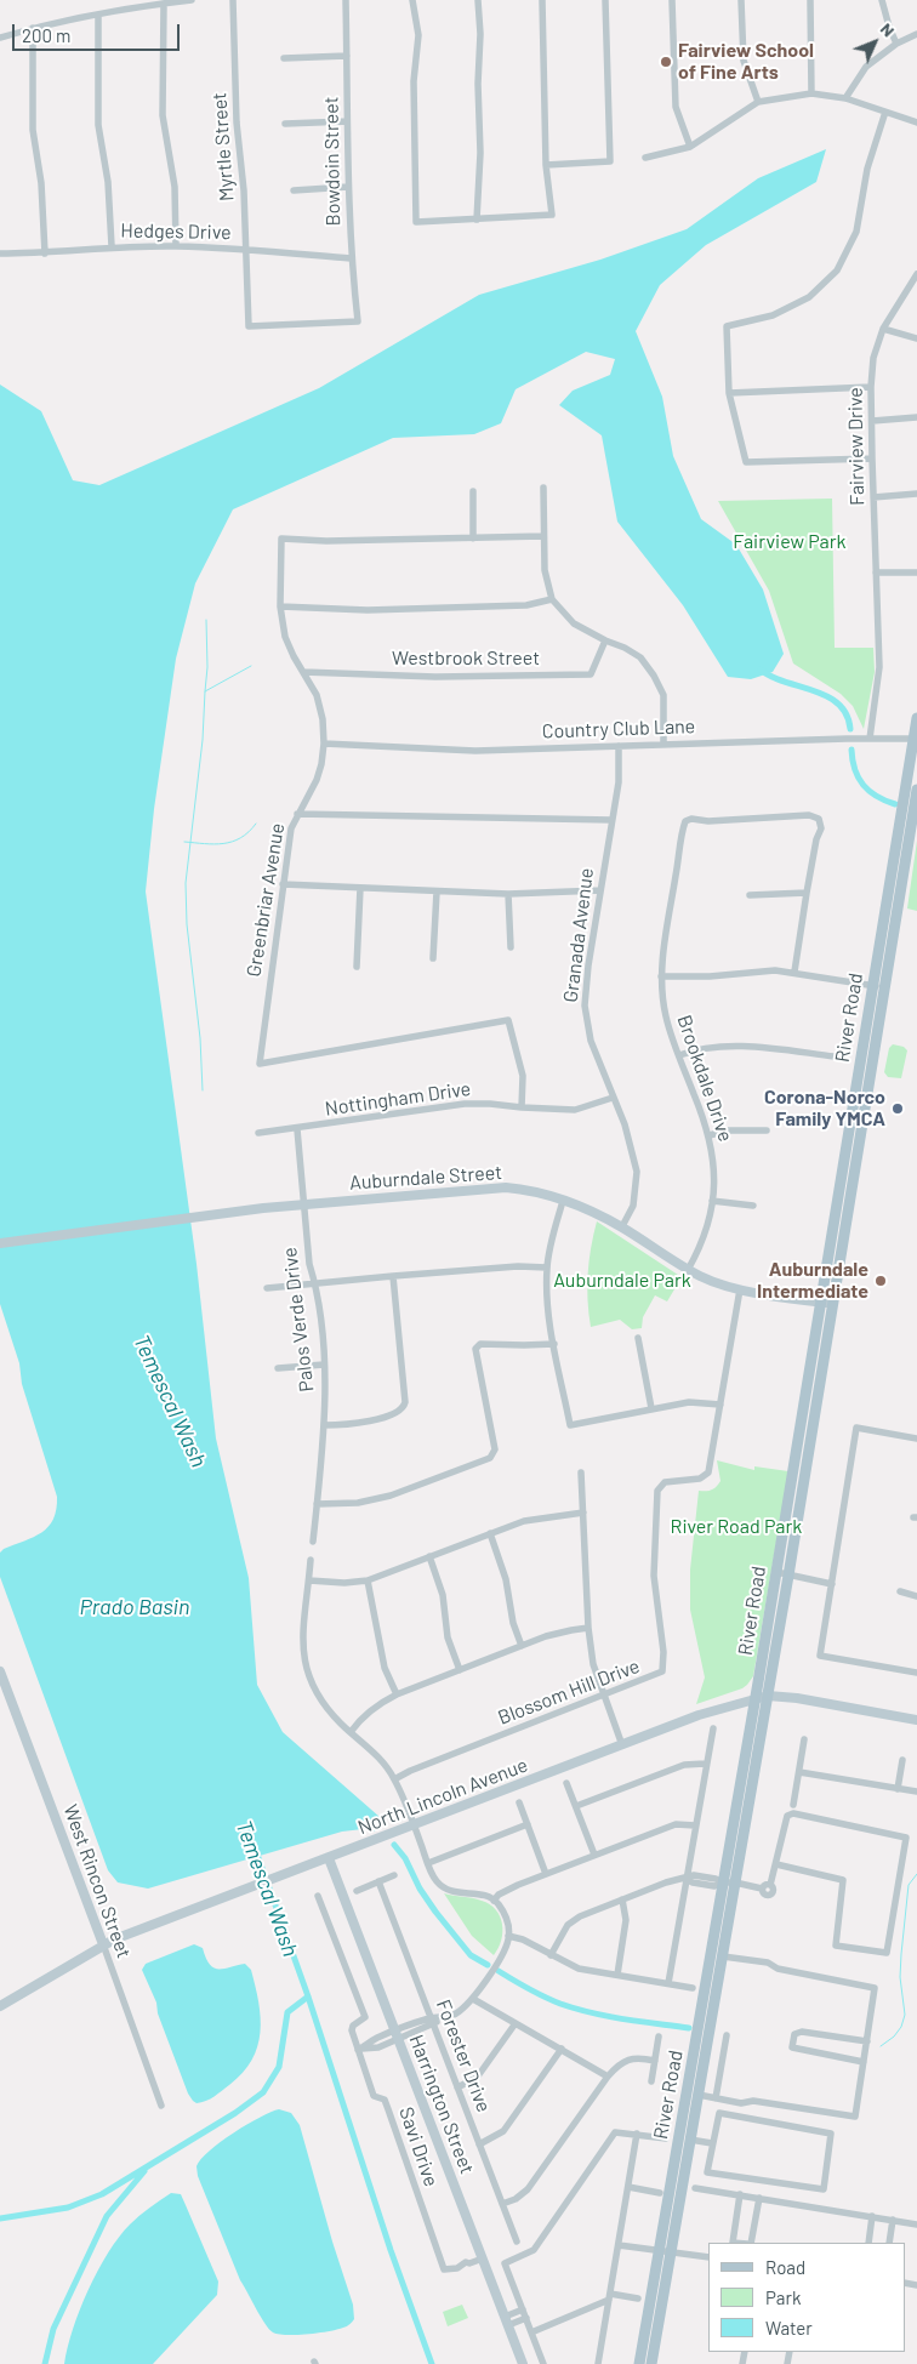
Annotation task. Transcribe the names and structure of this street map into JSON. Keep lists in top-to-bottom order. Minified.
{"streets":{"main road":["River Road"],"street":["Myrtle Street","Bowdoin Street","Hedges Drive","Fairview Drive","Westbrook Street","Country Club Lane","Greenbriar Avenue","Granada Avenue","Brookdale Drive","Nottingham Drive","Auburndale Street","Palos Verde Drive","Blossom Hill Drive","North Lincoln Avenue","West Rincon Street","Forester Drive","Harrington Street","Savi Drive"]},"crossings":[["Myrtle Street","Bowdoin Street"],["Myrtle Street","Hedges Drive"],["Bowdoin Street","Hedges Drive"],["Fairview Drive","Country Club Lane"],["Westbrook Street","Greenbriar Avenue"],["Country Club Lane","Greenbriar Avenue"],["Country Club Lane","Granada Avenue"],["Country Club Lane","River Road"],["Greenbriar Avenue","Nottingham Drive"],["Granada Avenue","Nottingham Drive"],["Granada Avenue","Auburndale Street"],["River Road","Auburndale Street"],["River Road","North Lincoln Avenue"],["Brookdale Drive","Auburndale Street"],["Nottingham Drive","Palos Verde Drive"],["Auburndale Street","Palos Verde Drive"],["Auburndale Street","Blossom Hill Drive"],["North Lincoln Avenue","West Rincon Street"],["North Lincoln Avenue","Harrington Street"],["Harrington Street","Savi Drive"]],"water":["Temescal Wash","Prado Basin"],"parks":["Fairview Park","Auburndale Park","River Road Park"],"places":["Fairview School of Fine Arts","Corona-Norco Family YMCA","Auburndale Intermediate"],"legend":["Road","Park","Water"],"scale_bar":"200 m","north":"top right"}
